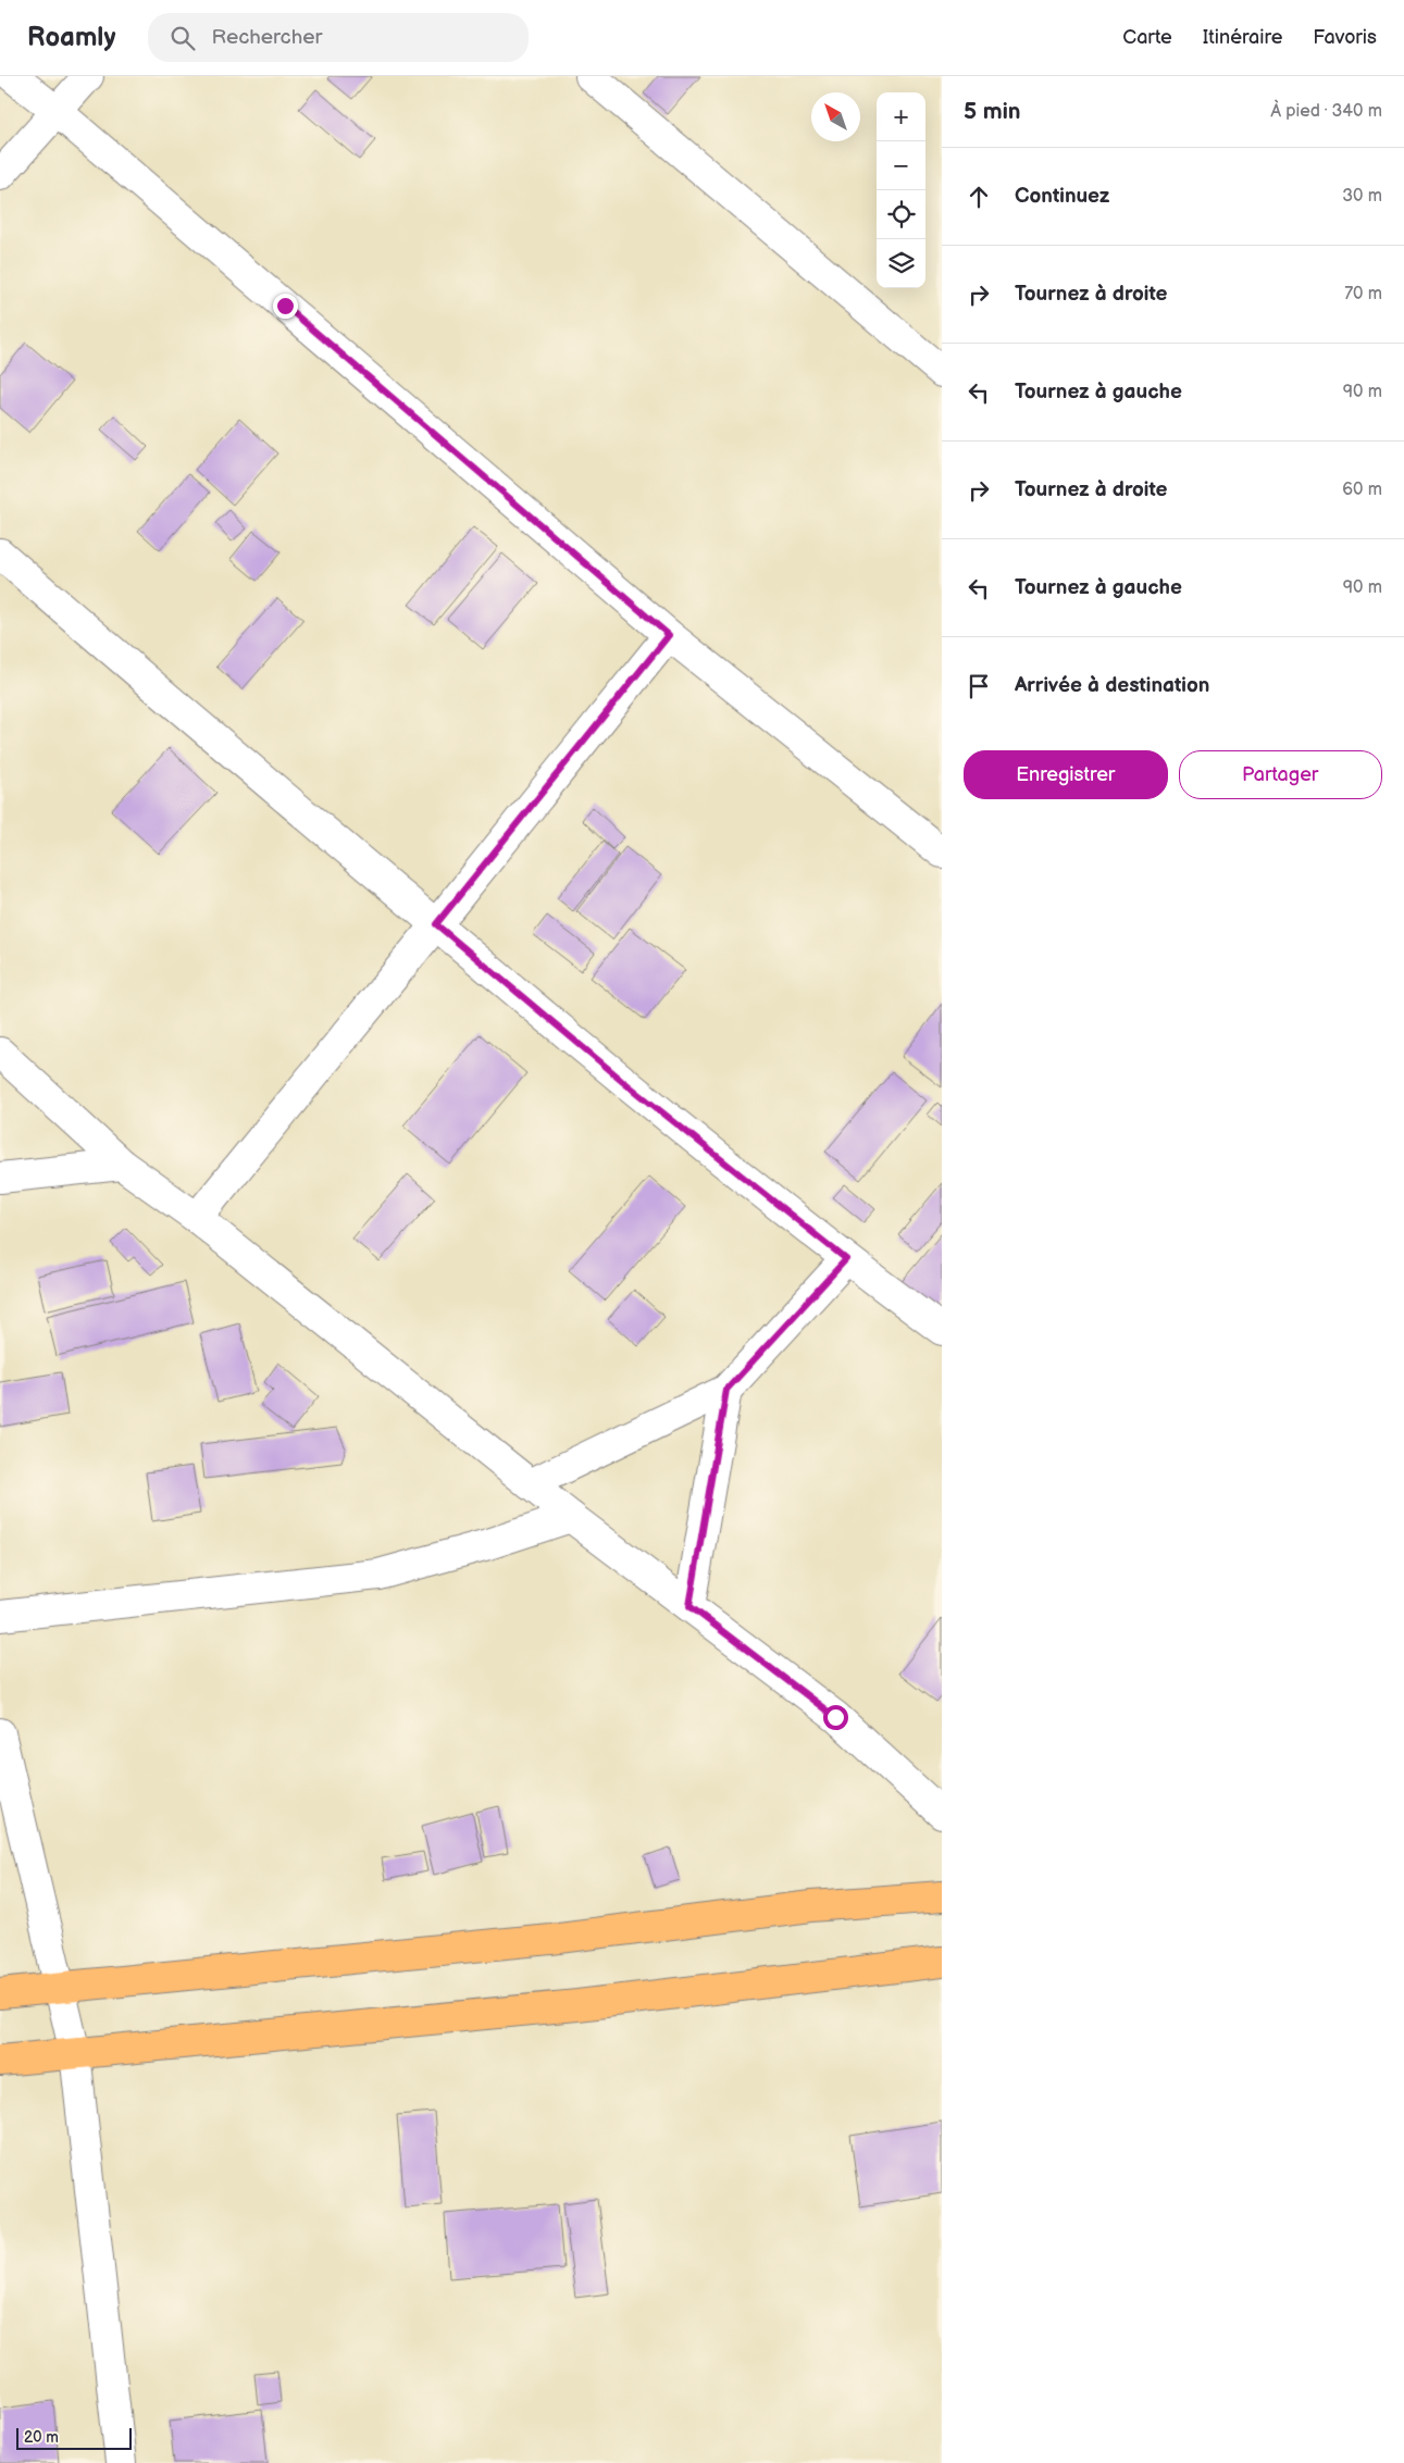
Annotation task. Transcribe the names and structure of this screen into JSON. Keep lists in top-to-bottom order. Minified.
{"scale_bar":"20 m","north":"top left","page":{"header":"Roamly","search":"Rechercher","nav":["Carte","Itinéraire","Favoris"],"heading":["5 min","À pied · 340 m"],"map_buttons":["+","−"],"list":[["Continuez","30 m"],["Tournez à droite","70 m"],["Tournez à gauche","90 m"],["Tournez à droite","60 m"],["Tournez à gauche","90 m"],"Arrivée à destination"],"buttons":["Enregistrer","Partager"],"scale":"20 m"}}
